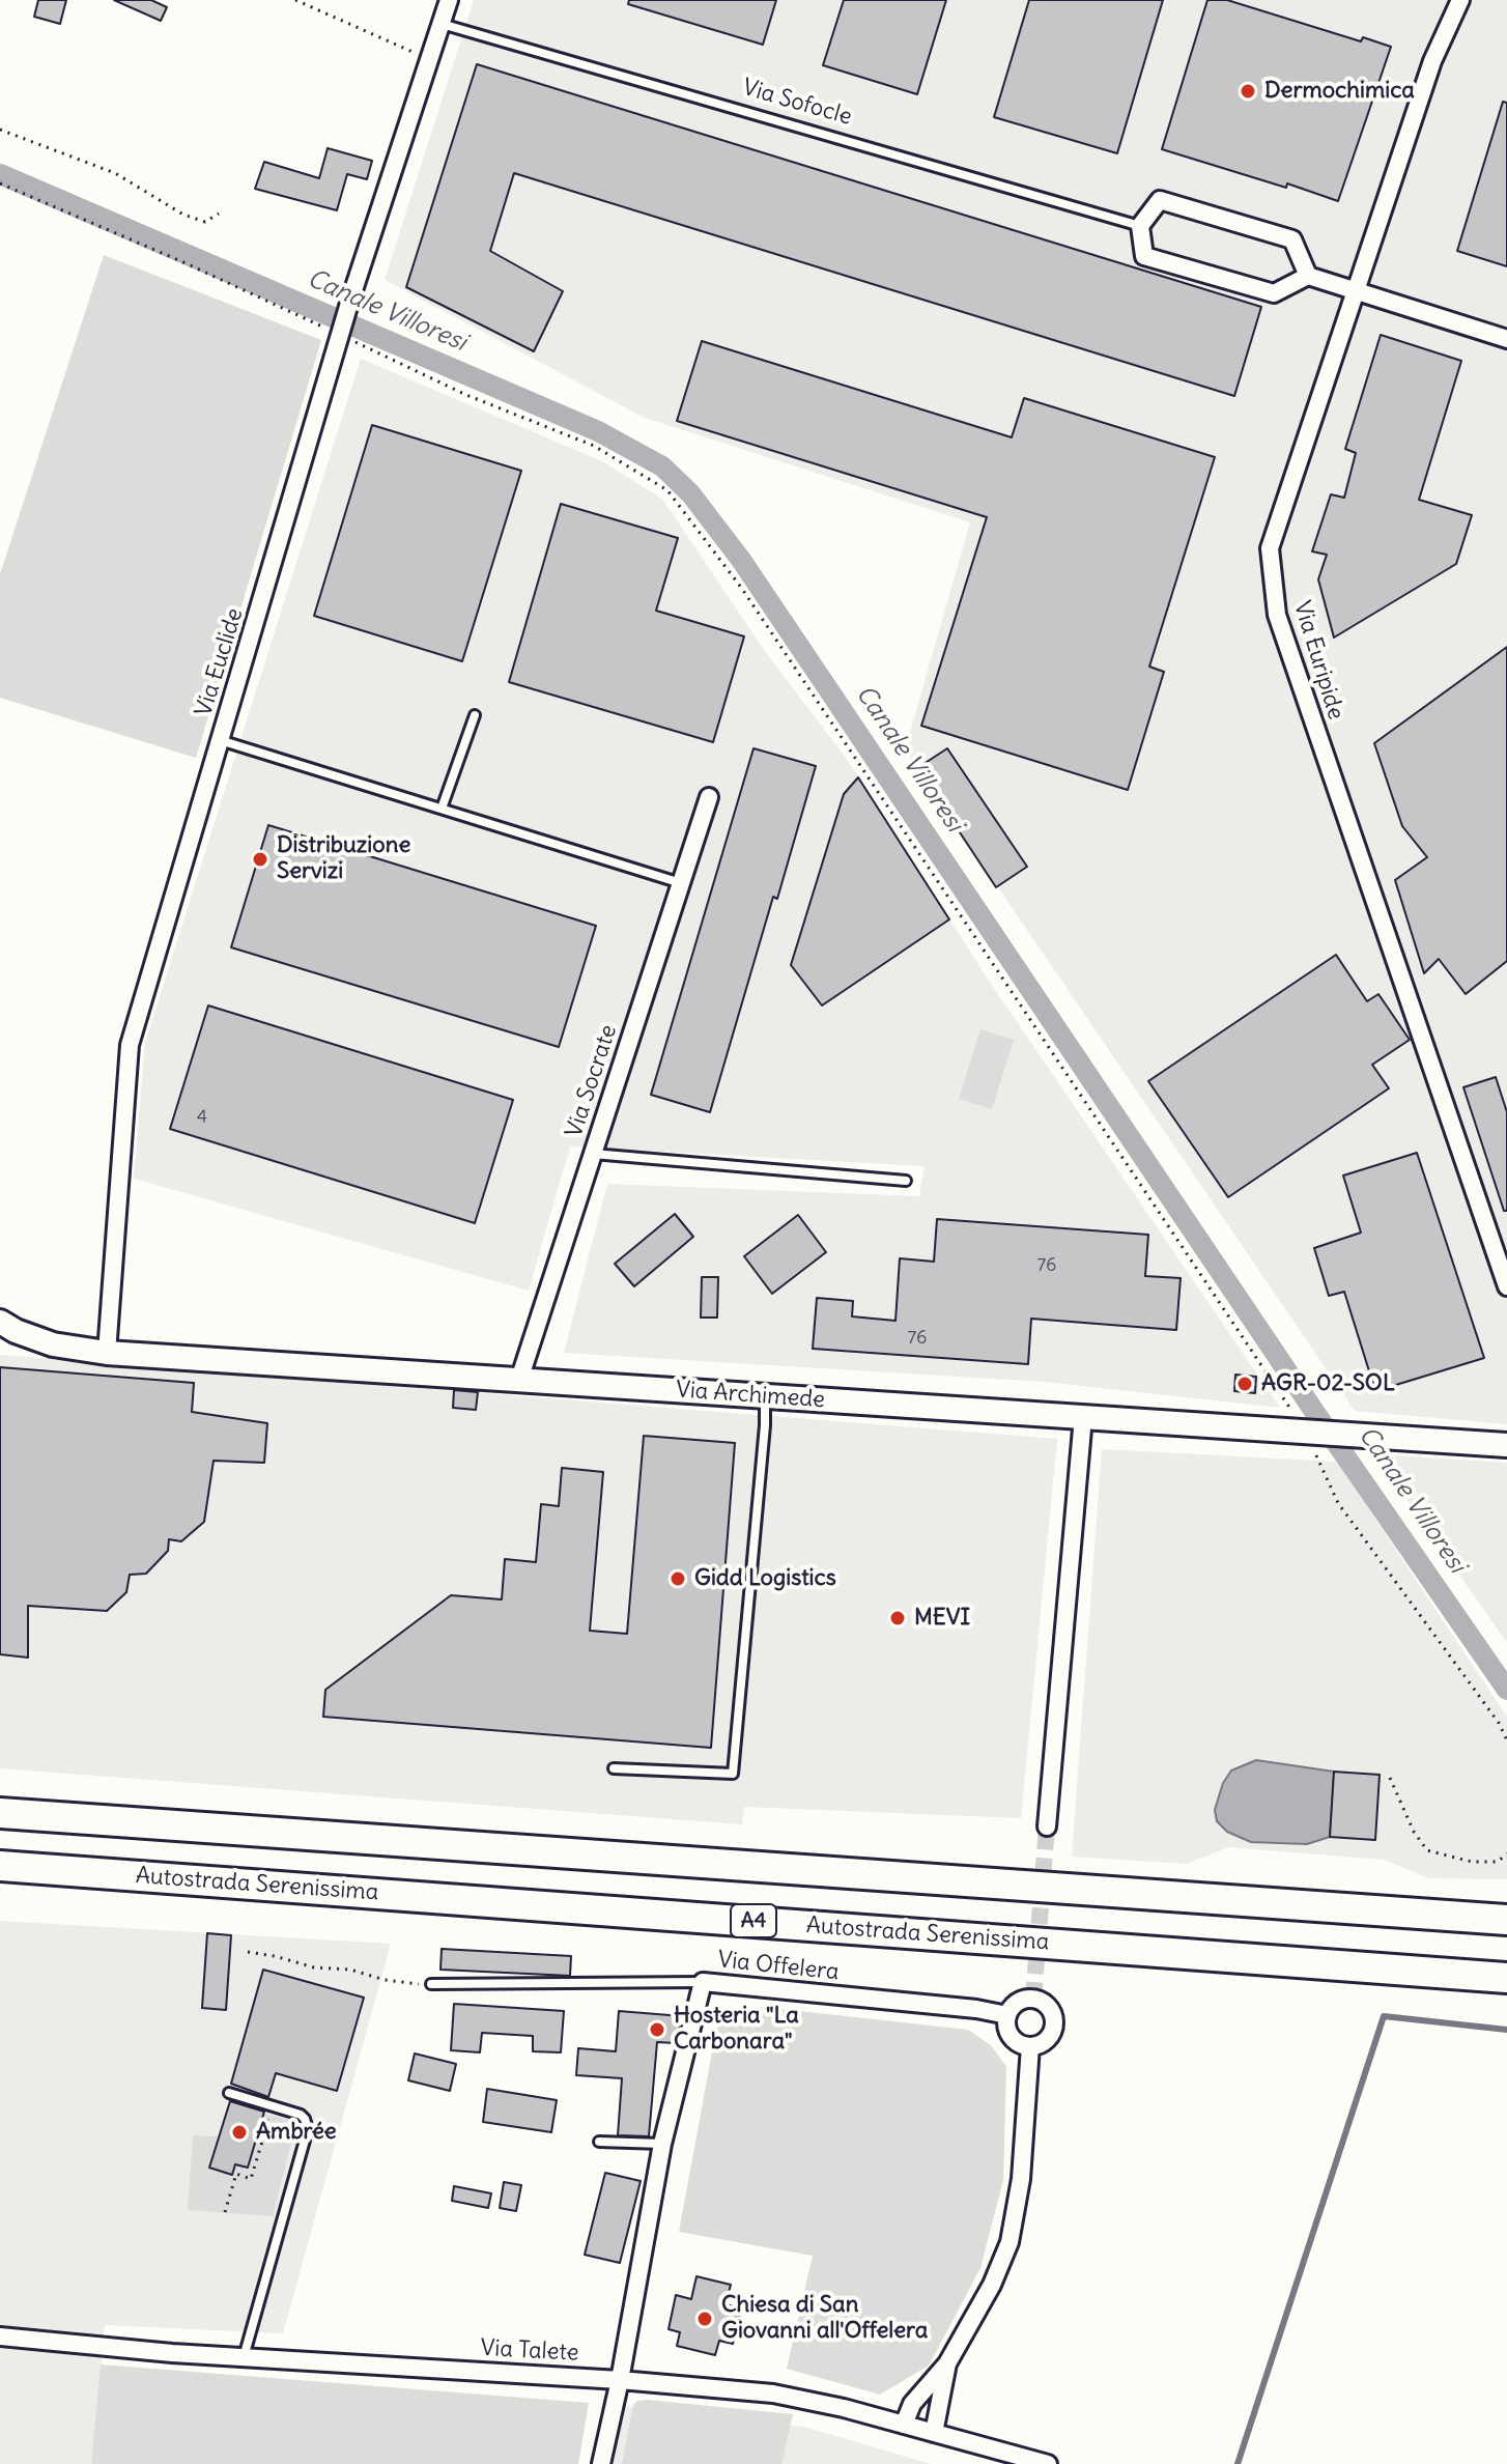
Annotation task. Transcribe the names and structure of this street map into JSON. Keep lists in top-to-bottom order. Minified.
{"streets":{"highway":["Autostrada Serenissima","A4"],"street":["Via Euripide","Via Euclide","Via Socrate","Via Archimede","Via Offelera","Via Talete"],"lane":["Via Sofocle"]},"crossings":[["Via Sofocle","Via Euclide"],["Via Euclide","Via Archimede"],["Via Socrate","Via Archimede"],["Via Offelera","Via Talete"]],"water":["Canale Villoresi"],"places":["Dermochimica","Distribuzione Servizi","AGR-02-SOL","Gidd Logistics","MEVI","Hosteria \"La Carbonara\"","Ambrée","Chiesa di San Giovanni all'Offelera"],"house_numbers":["4","76","76"]}
